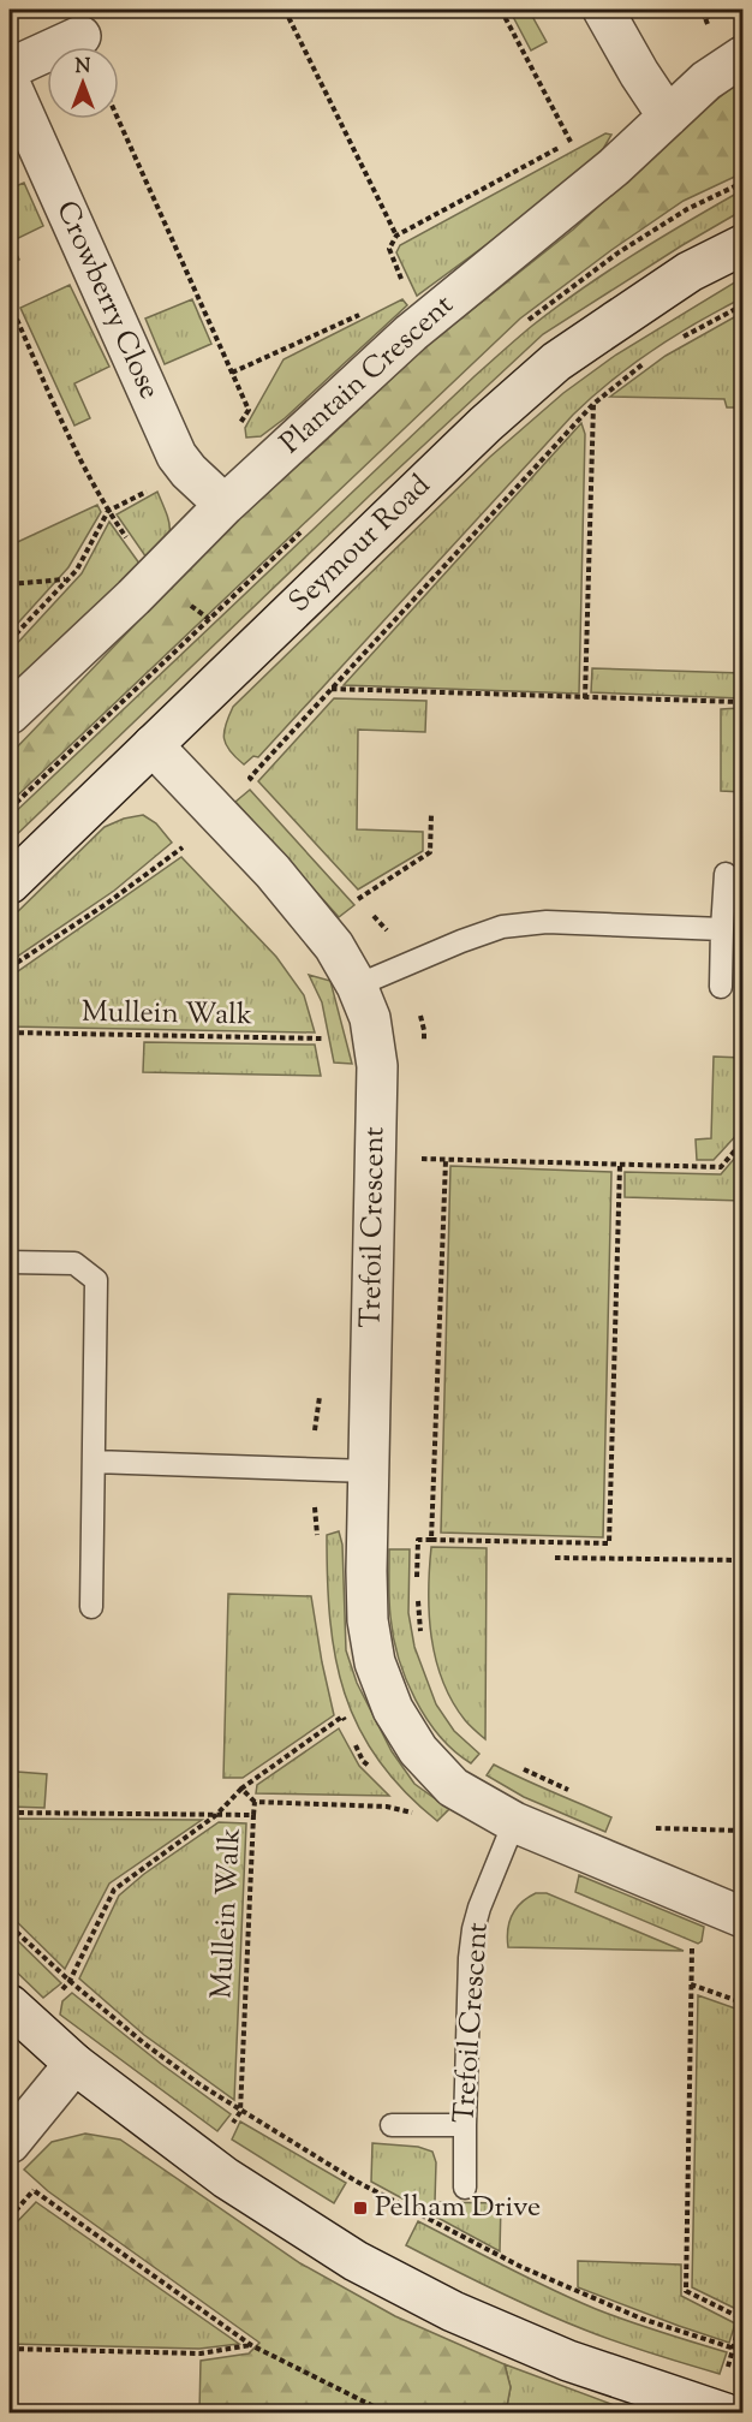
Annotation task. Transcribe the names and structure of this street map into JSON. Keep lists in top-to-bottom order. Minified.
{"streets":{"street":["Crowberry Close","Plantain Crescent","Seymour Road","Trefoil Crescent"],"path":["Mullein Walk"]},"crossings":[["Crowberry Close","Plantain Crescent"],["Seymour Road","Trefoil Crescent"]],"places":{"transit":["Pelham Drive"]},"north":"top"}
